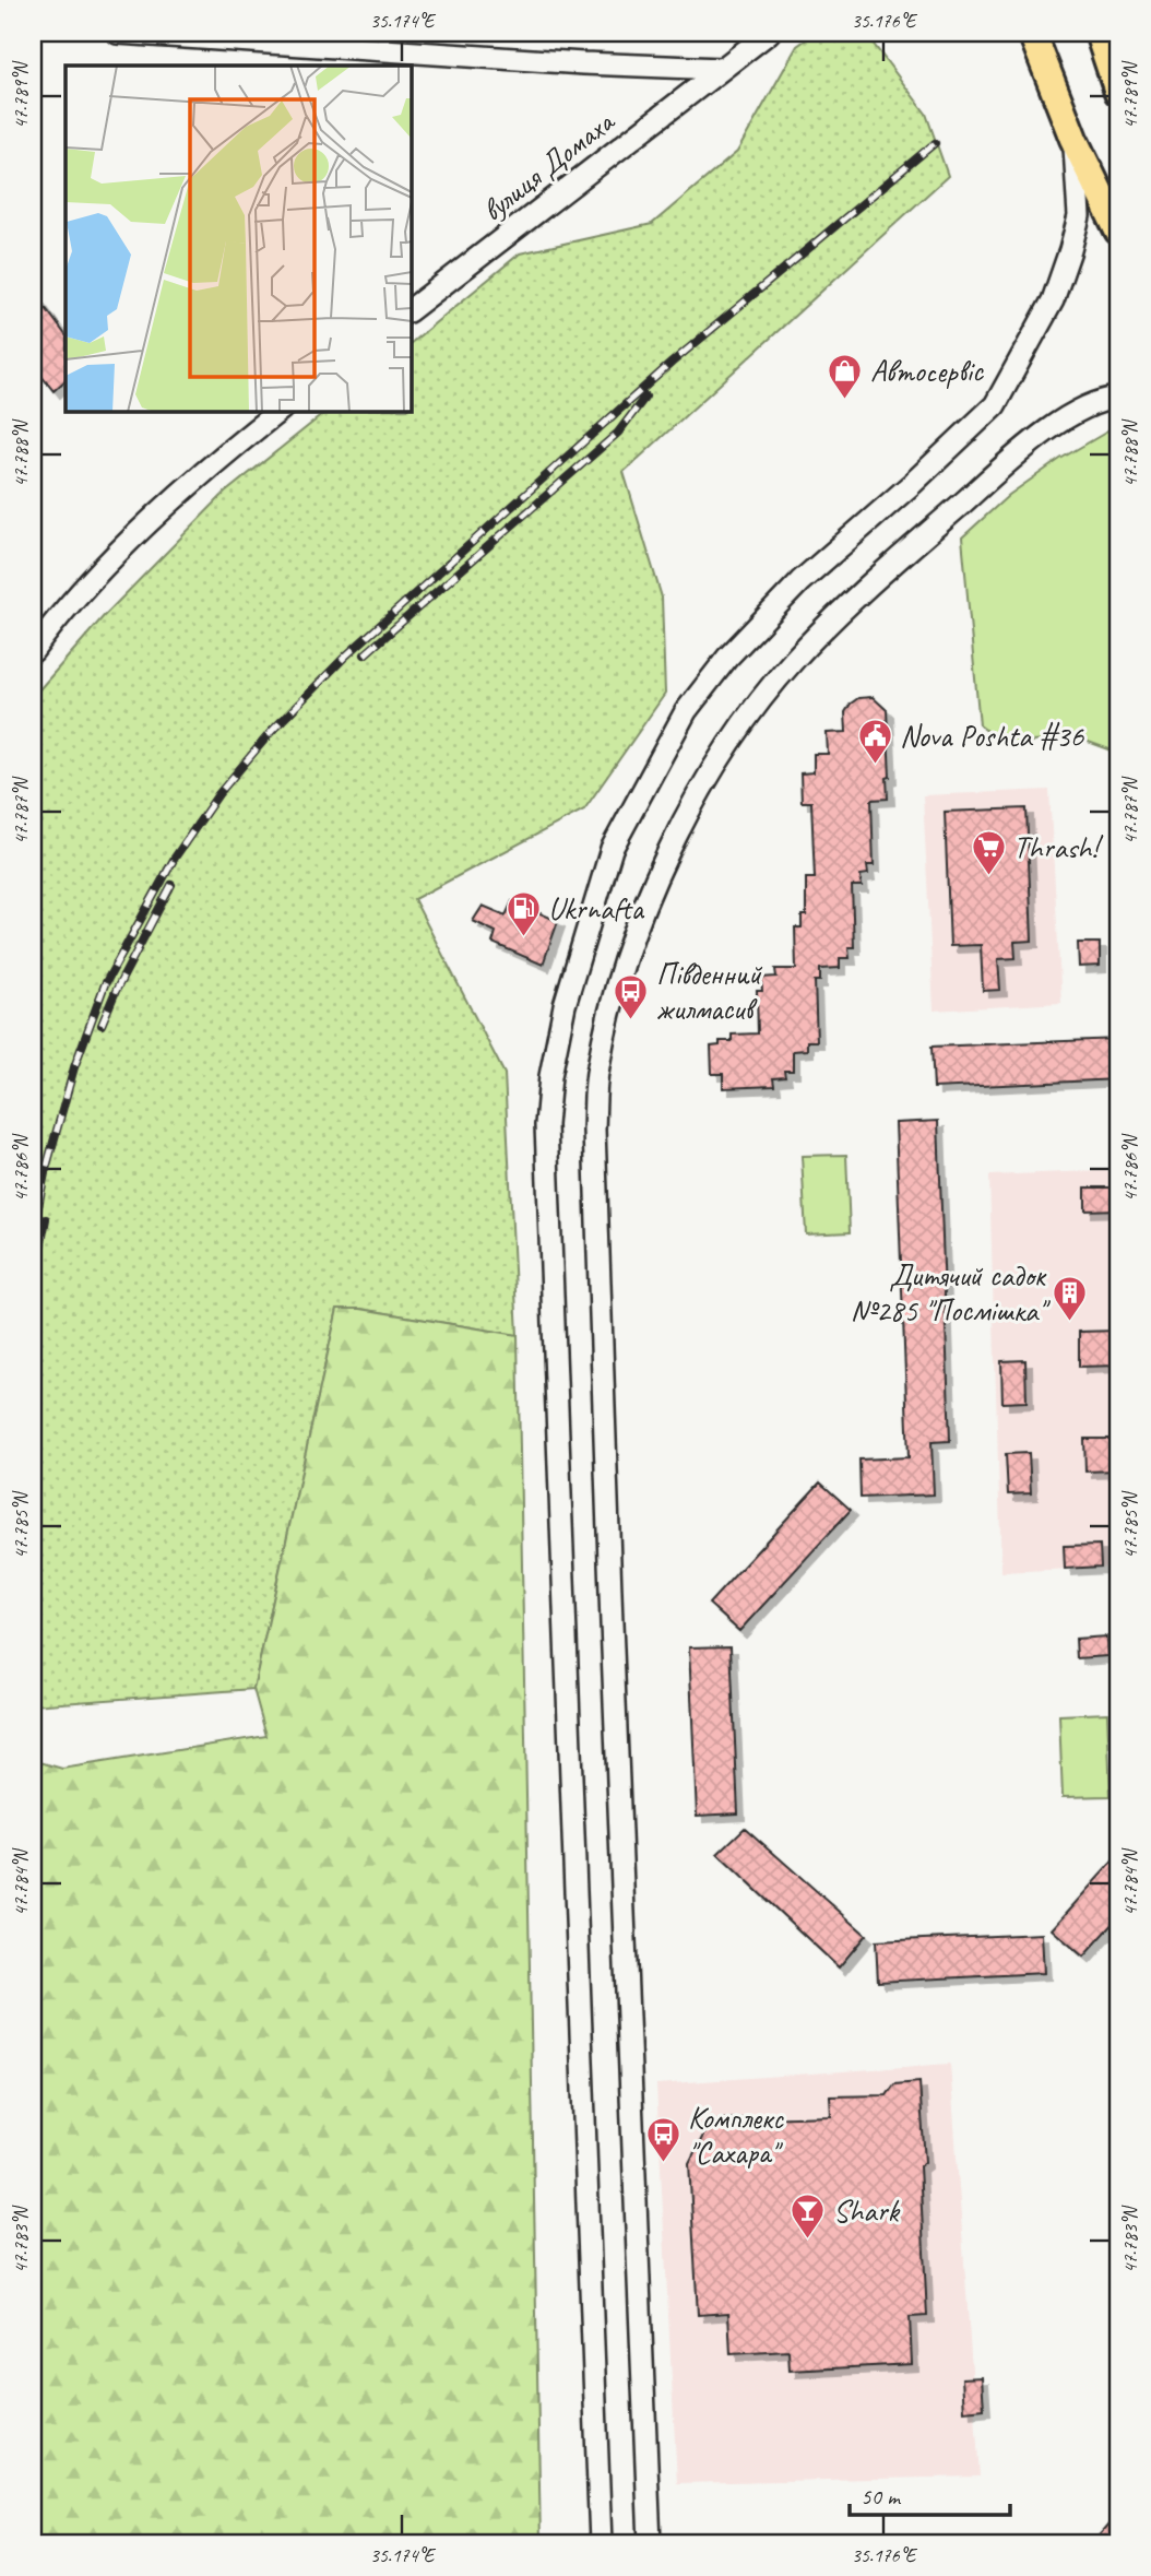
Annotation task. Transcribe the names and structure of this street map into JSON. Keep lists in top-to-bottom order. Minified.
{"streets":{"street":["вулиця Домаха"]},"places":{"shop":["Автосервіс"],"public building":["Nova Poshta #36"],"supermarket":["Thrash!"],"fuel station":["Ukrnafta"],"bus stop":["Південний жилмасив","Комплекс \"Сахара\""],"building":["Дитячий садок №285 \"Посмішка\""],"bar":["Shark"]},"scale_bar":"50 m","coordinates":["35.174°E","35.176°E","47.789°N","47.788°N","47.787°N","47.786°N","47.785°N","47.784°N","47.783°N"]}
